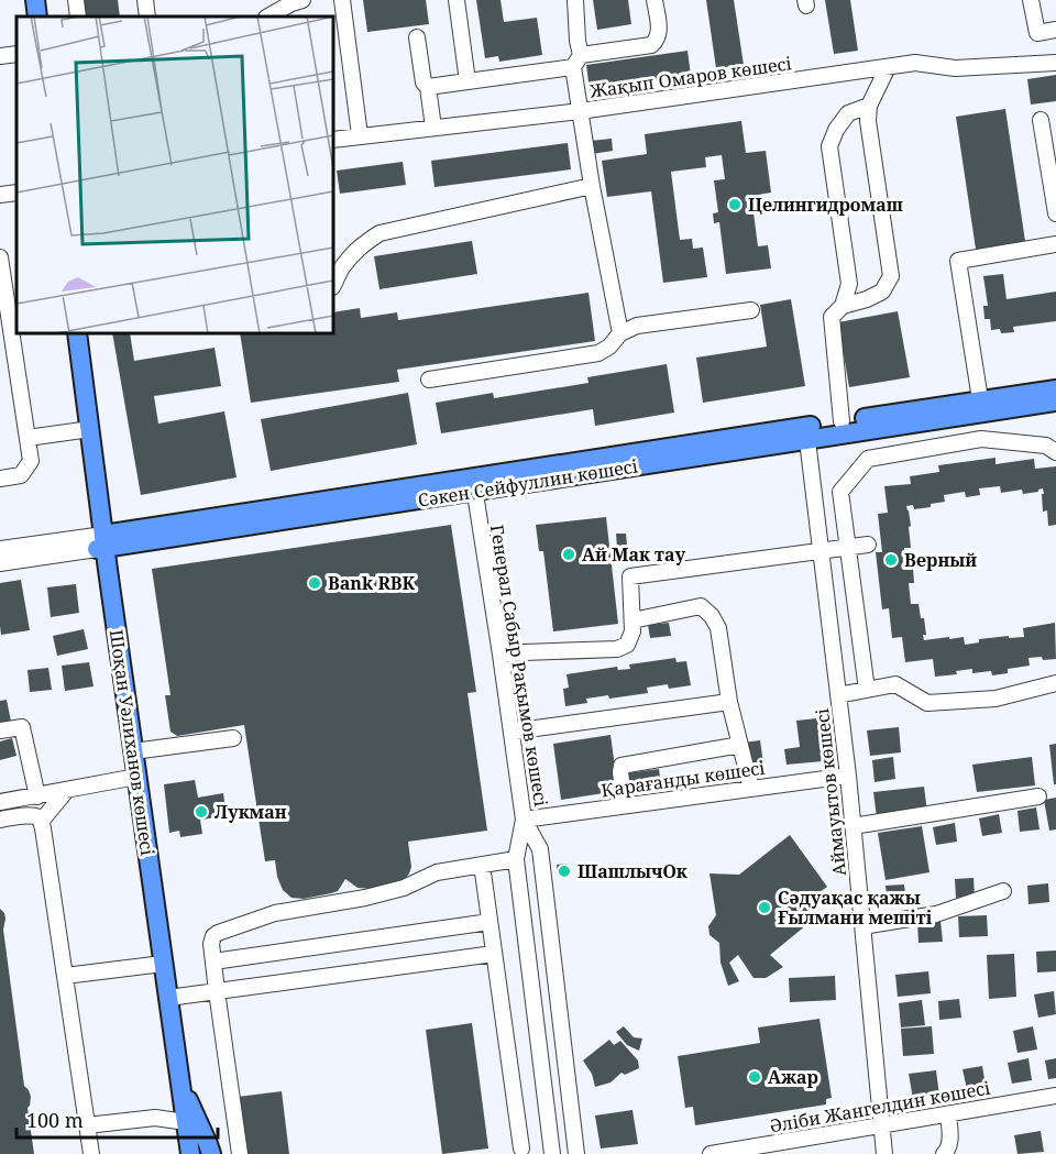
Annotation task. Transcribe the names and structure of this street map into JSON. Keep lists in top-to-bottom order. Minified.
{"streets":{"main road":["Сәкен Сейфуллин көшесі","Шоқан Уәлиханов көшесі"],"street":["Жақып Омаров көшесі","Генерал Сабыр Рақымов көшесі","Қарағанды көшесі","Аймауытов көшесі","Әліби Жангелдин көшесі"]},"crossings":[["Сәкен Сейфуллин көшесі","Генерал Сабыр Рақымов көшесі"],["Сәкен Сейфуллин көшесі","Шоқан Уәлиханов көшесі"],["Сәкен Сейфуллин көшесі","Аймауытов көшесі"],["Генерал Сабыр Рақымов көшесі","Қарағанды көшесі"],["Қарағанды көшесі","Аймауытов көшесі"],["Аймауытов көшесі","Әліби Жангелдин көшесі"]],"places":["Целингидромаш","Ай Мак тау","Верный","Bank RBK","Лукман","ШашлычОк","Сәдуақас қажы Ғылмани мешіті","Ажар"],"scale_bar":"100 m"}
